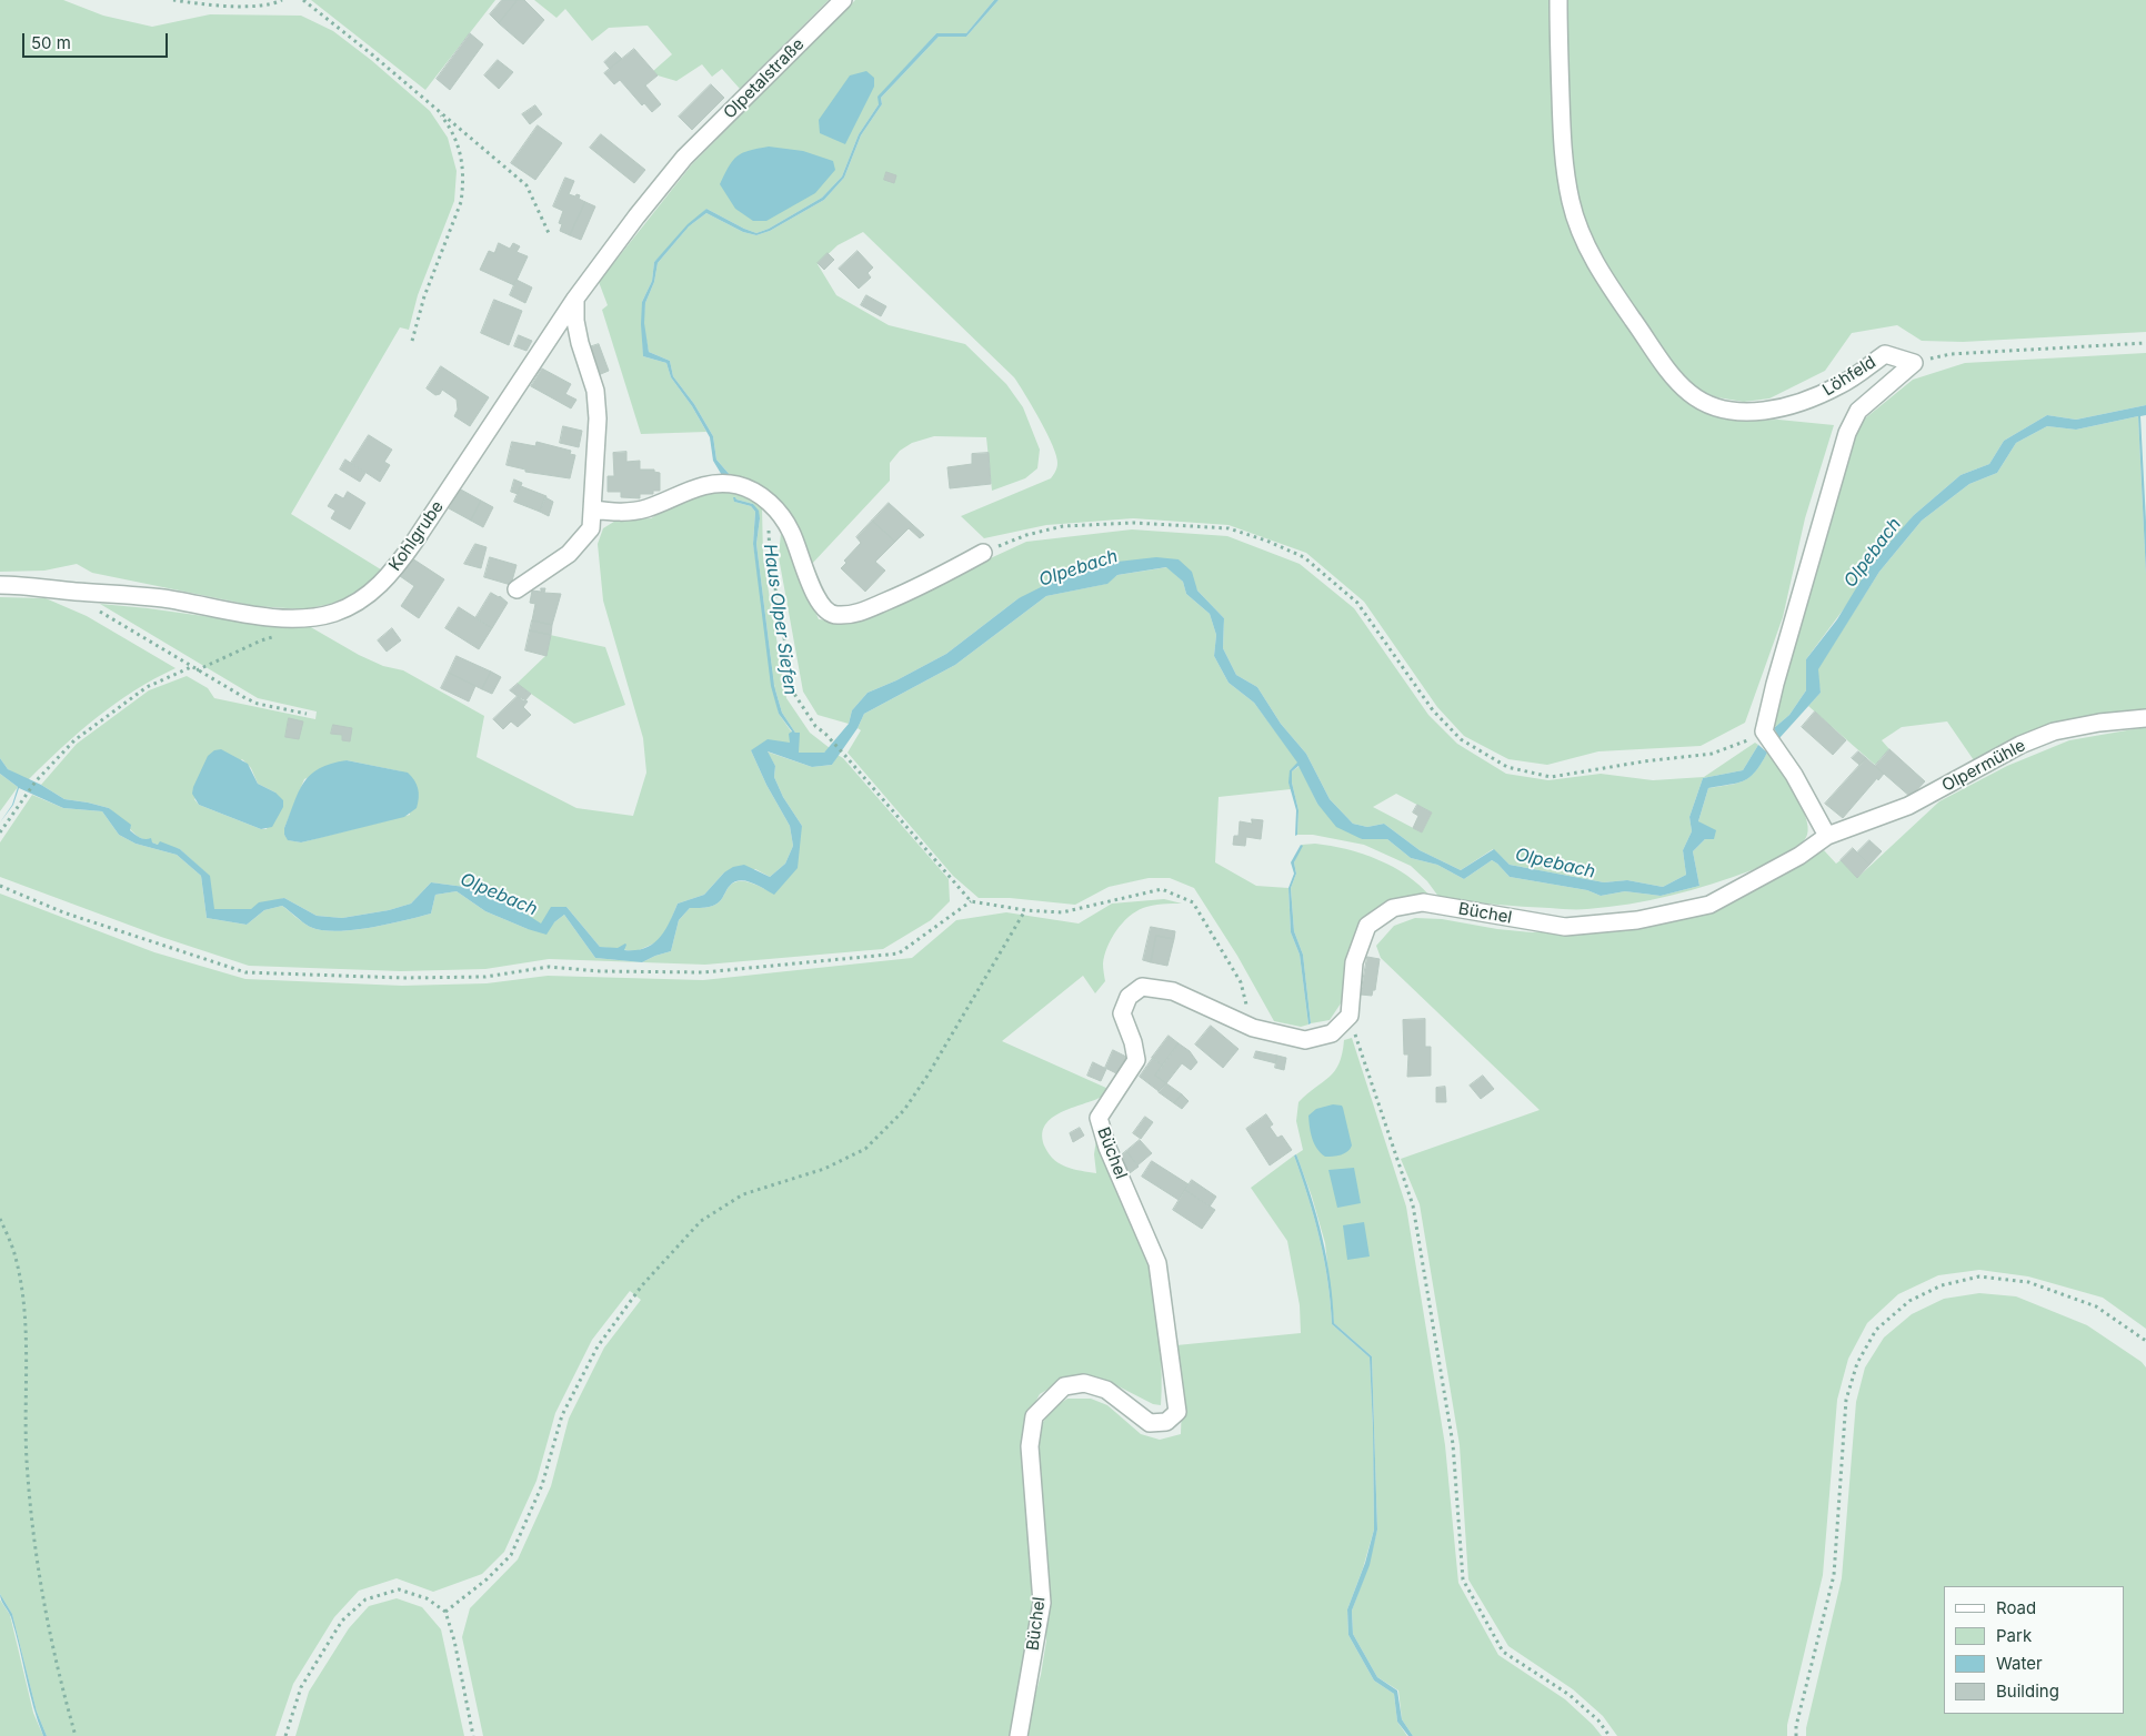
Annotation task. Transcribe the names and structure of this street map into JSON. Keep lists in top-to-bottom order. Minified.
{"streets":{"street":["Olpetalstraße","Löhfeld","Kohlgrube","Olpermühle","Büchel"]},"crossings":[["Olpetalstraße","Kohlgrube"],["Olpermühle","Büchel"]],"water":["Olpebach","Haus Olper Siefen"],"legend":["Road","Park","Water","Building"],"scale_bar":"50 m"}
